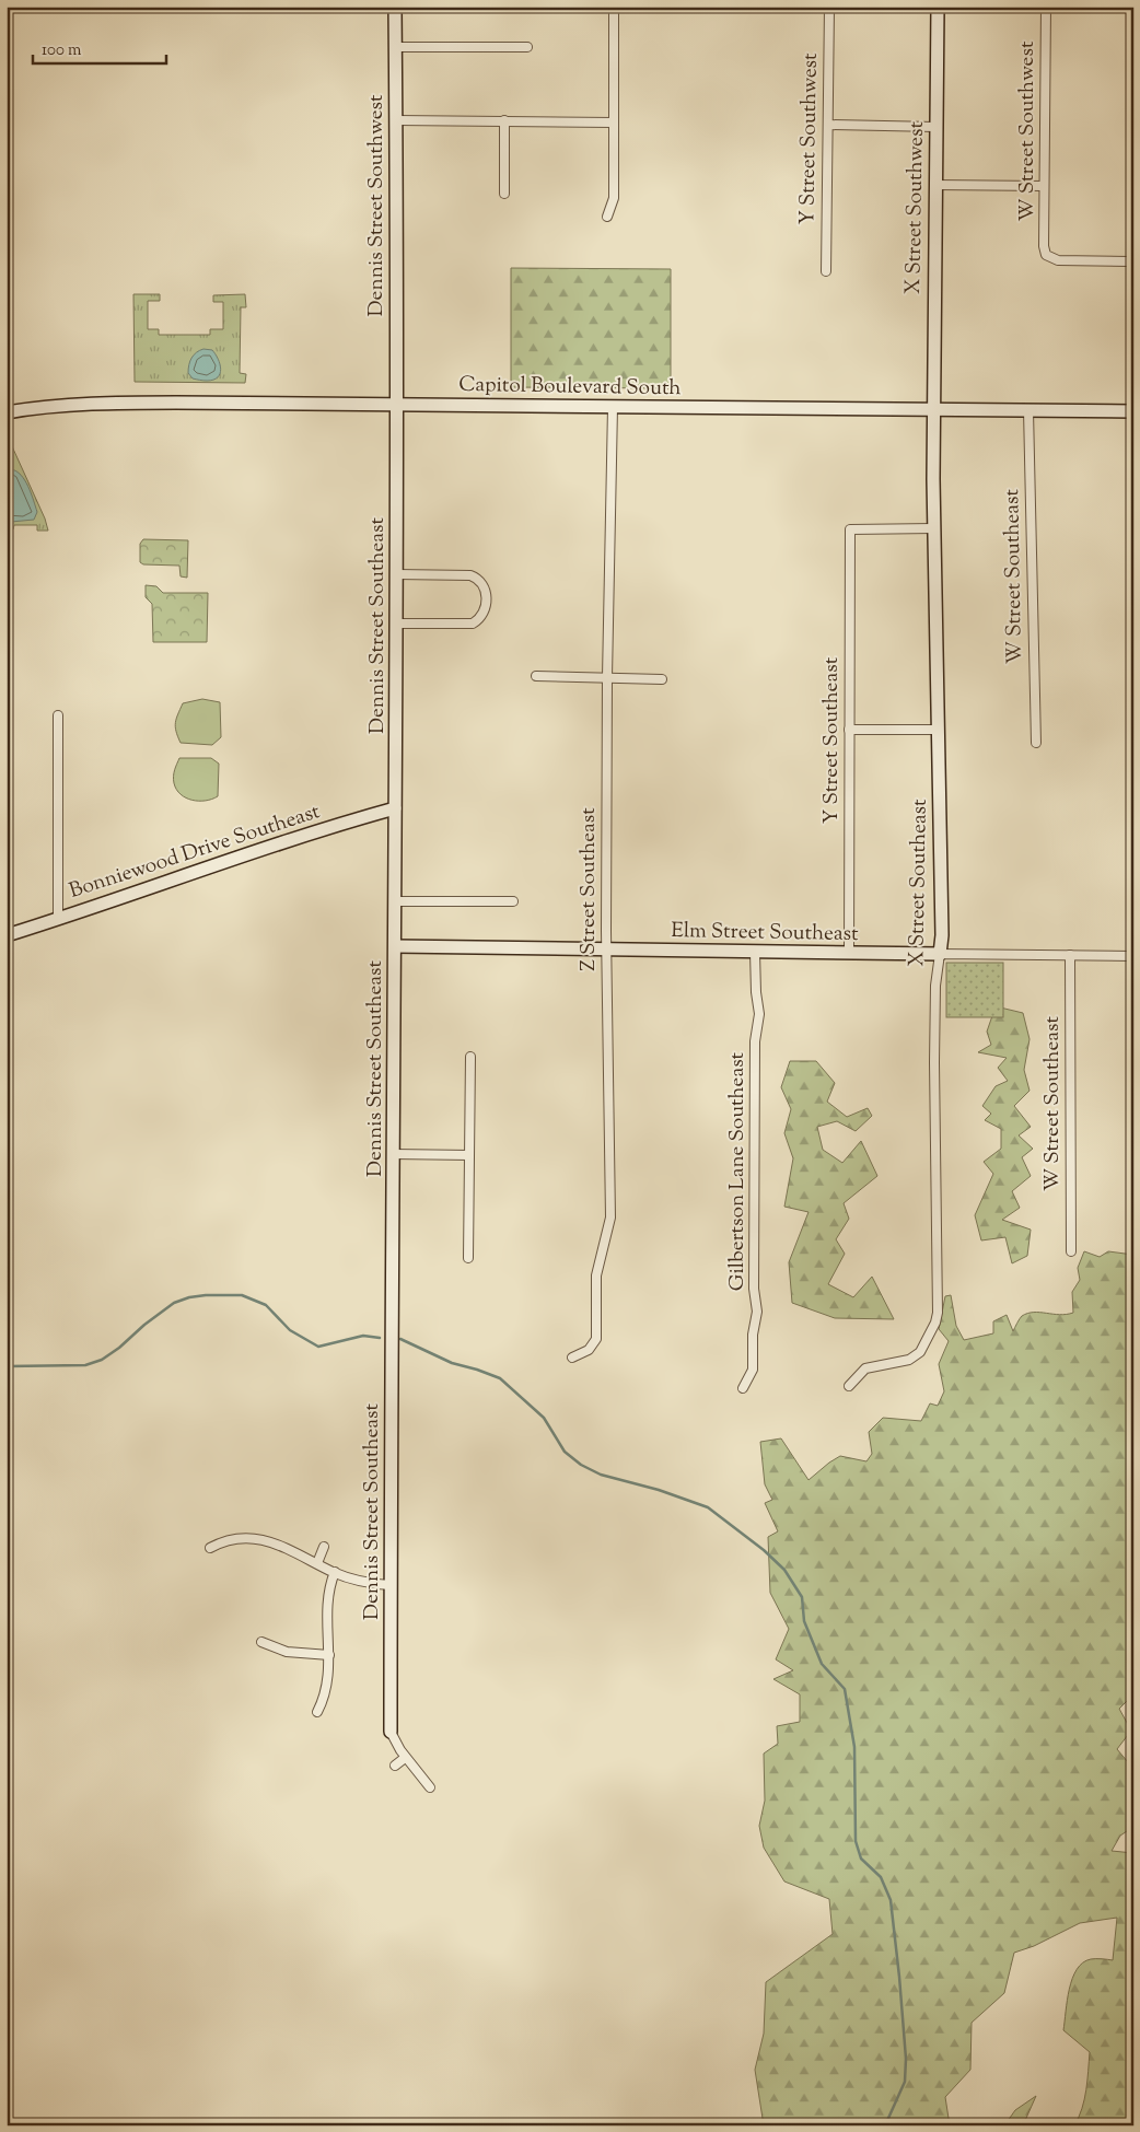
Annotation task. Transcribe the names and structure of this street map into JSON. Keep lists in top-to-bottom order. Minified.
{"streets":{"street":["W Street Southwest","Y Street Southwest","Dennis Street Southwest","X Street Southwest","Capitol Boulevard South","W Street Southeast","Dennis Street Southeast","Y Street Southeast","Bonniewood Drive Southeast","X Street Southeast","Z Street Southeast","Elm Street Southeast","Gilbertson Lane Southeast"]},"crossings":[["Dennis Street Southwest","Capitol Boulevard South"],["Dennis Street Southwest","Dennis Street Southeast"],["X Street Southwest","Capitol Boulevard South"],["X Street Southwest","X Street Southeast"],["Capitol Boulevard South","W Street Southeast"],["Capitol Boulevard South","Dennis Street Southeast"],["Capitol Boulevard South","X Street Southeast"],["Capitol Boulevard South","Z Street Southeast"],["W Street Southeast","Elm Street Southeast"],["Dennis Street Southeast","Bonniewood Drive Southeast"],["Dennis Street Southeast","Elm Street Southeast"],["Y Street Southeast","X Street Southeast"],["Y Street Southeast","Elm Street Southeast"],["X Street Southeast","Elm Street Southeast"],["Z Street Southeast","Elm Street Southeast"],["Elm Street Southeast","Gilbertson Lane Southeast"]],"scale_bar":"100 m"}
